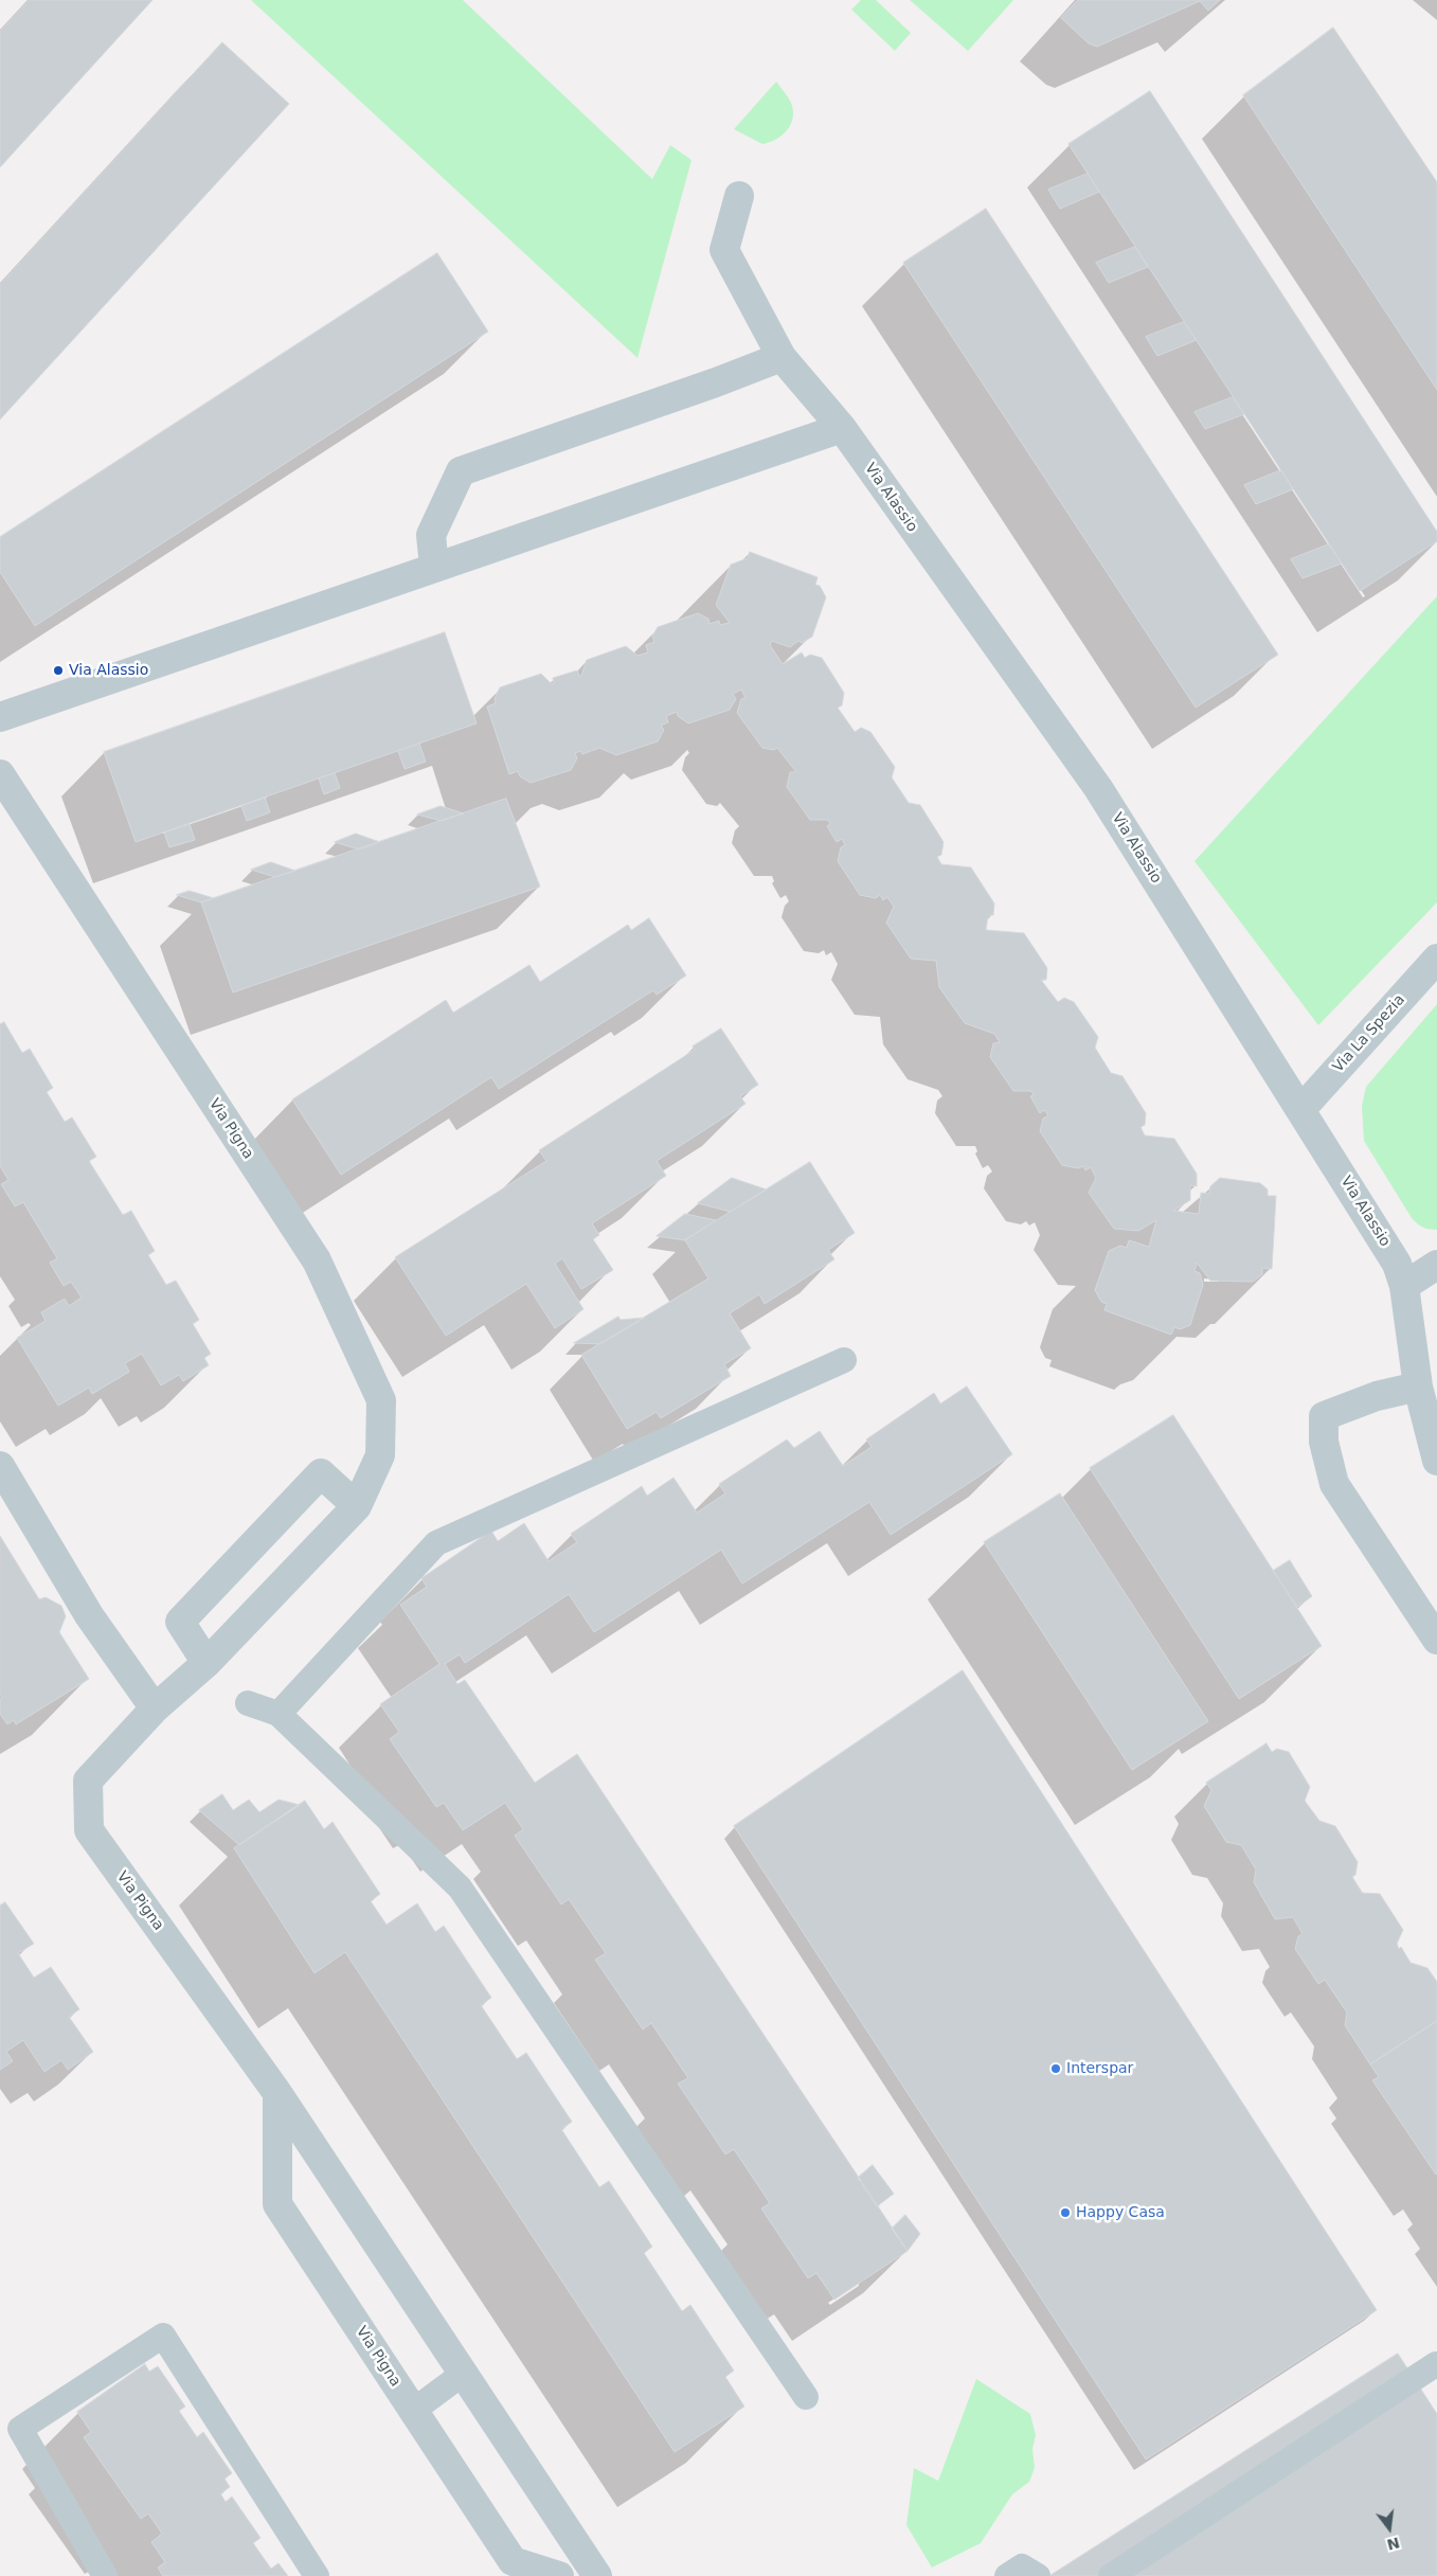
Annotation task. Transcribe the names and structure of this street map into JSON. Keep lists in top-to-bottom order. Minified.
{"streets":{"street":["Via Alassio","Via La Spezia","Via Pigna"]},"crossings":[["Via Alassio","Via La Spezia"]],"places":["Via Alassio","Interspar","Happy Casa"],"north":"bottom"}
